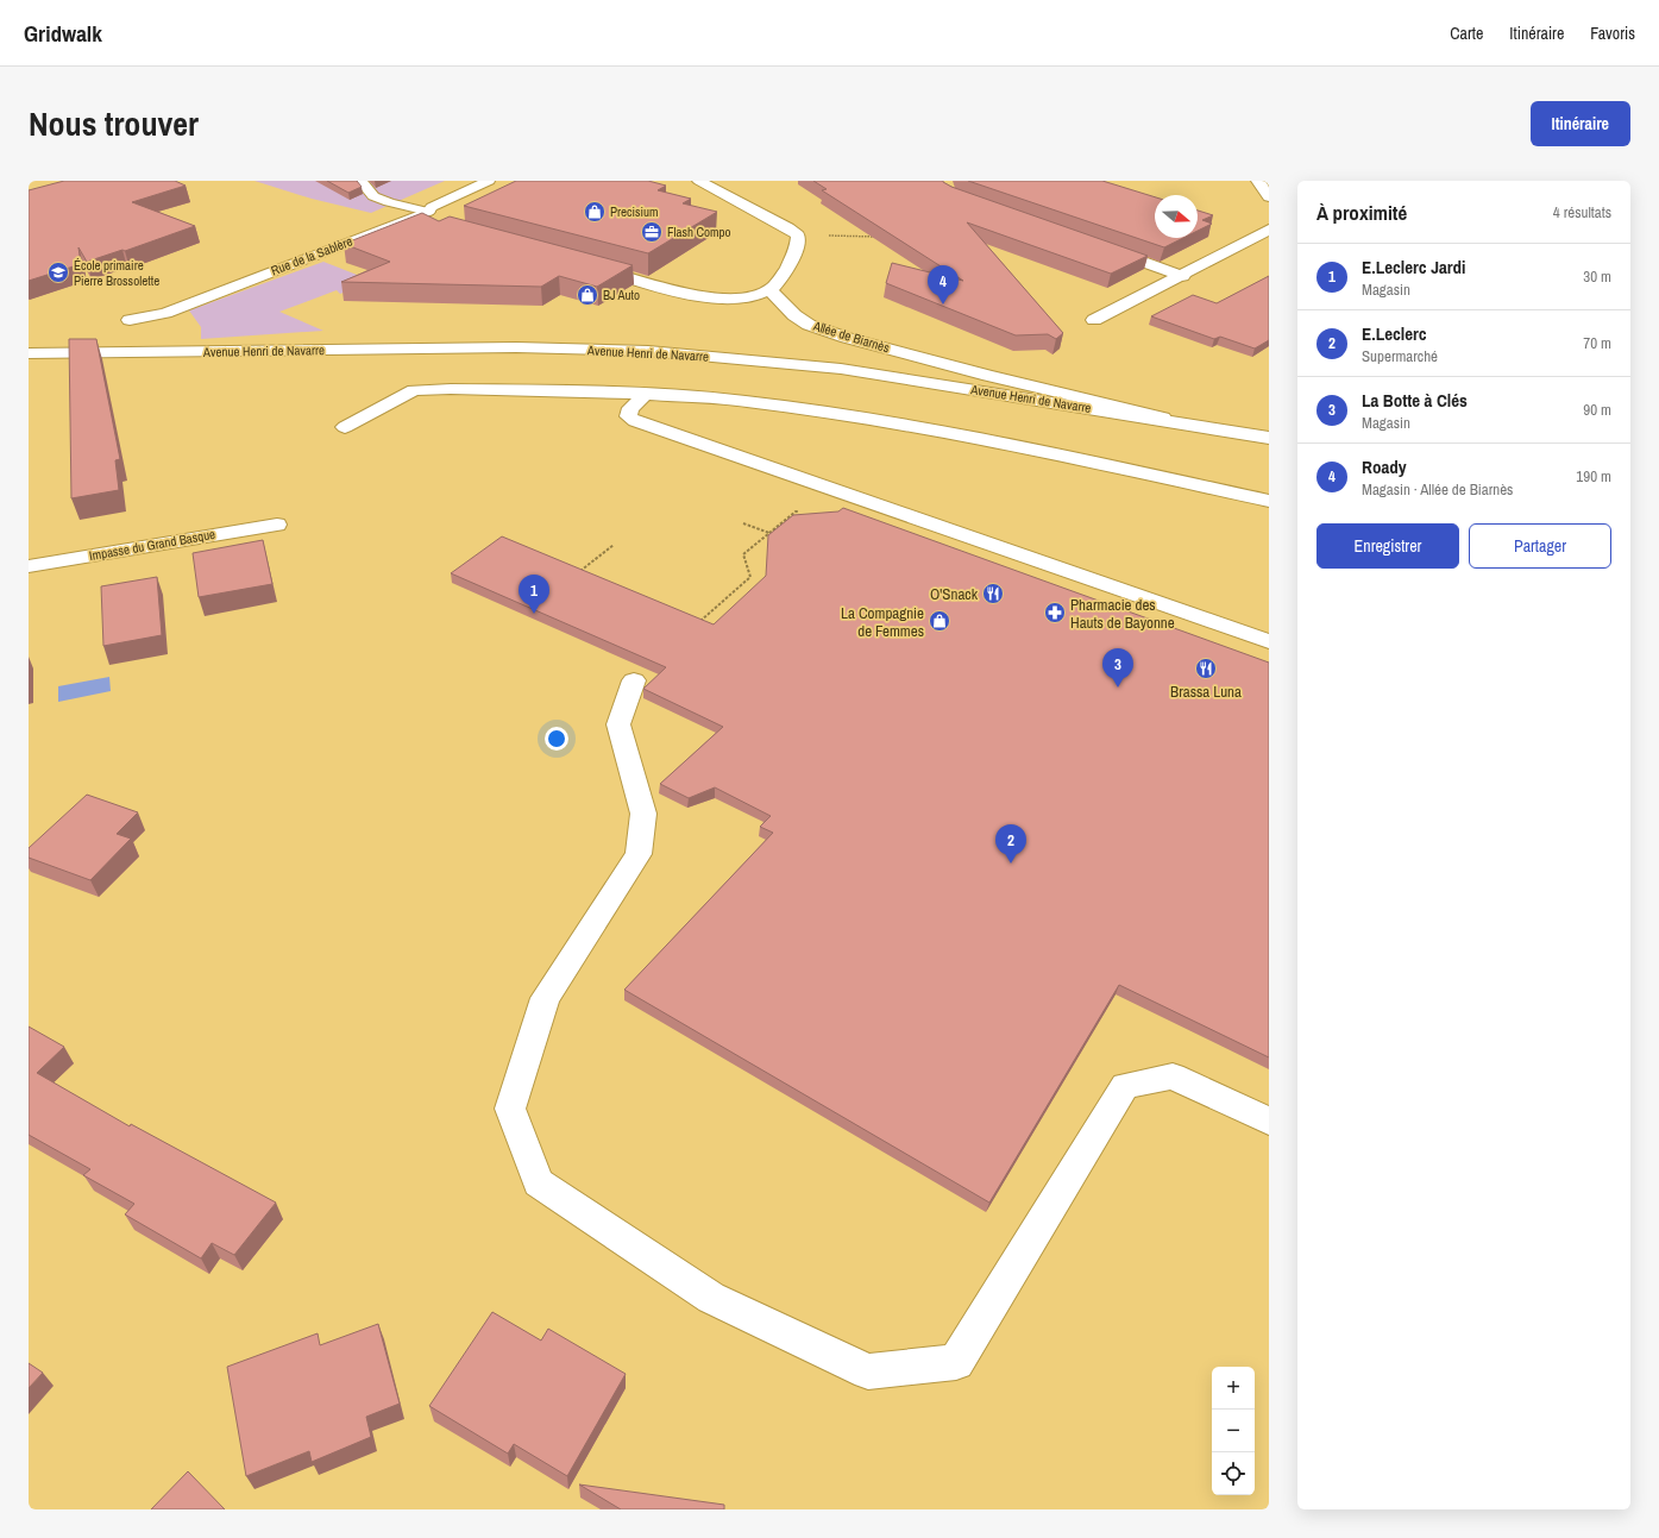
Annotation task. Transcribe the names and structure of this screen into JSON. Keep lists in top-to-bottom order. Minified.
{"streets":{"street":["Rue de la Sablère","Allée de Biarnès","Avenue Henri de Navarre","Impasse du Grand Basque"]},"crossings":[["Allée de Biarnès","Avenue Henri de Navarre"]],"places":{"shop":["Precisium","BJ Auto","La Compagnie de Femmes"],"office":["Flash Compo"],"school or university":["École primaire Pierre Brossolette"],"restaurant":["O'Snack","Brassa Luna"],"pharmacy":["Pharmacie des Hauts de Bayonne"]},"north":"right","page":{"header":"Gridwalk","nav":["Carte","Itinéraire","Favoris"],"title":"Nous trouver","buttons":["Itinéraire",["Enregistrer","Partager"]],"heading":["À proximité","4 résultats"],"list":[{"mark":"1","name":"E.Leclerc Jardi","note":"Magasin","value":"30 m"},{"mark":"2","name":"E.Leclerc","note":"Supermarché","value":"70 m"},{"mark":"3","name":"La Botte à Clés","note":"Magasin","value":"90 m"},{"mark":"4","name":"Roady","note":"Magasin · Allée de Biarnès","value":"190 m"}],"pins":["4","1","3","2"],"map_buttons":["+","−"]}}
